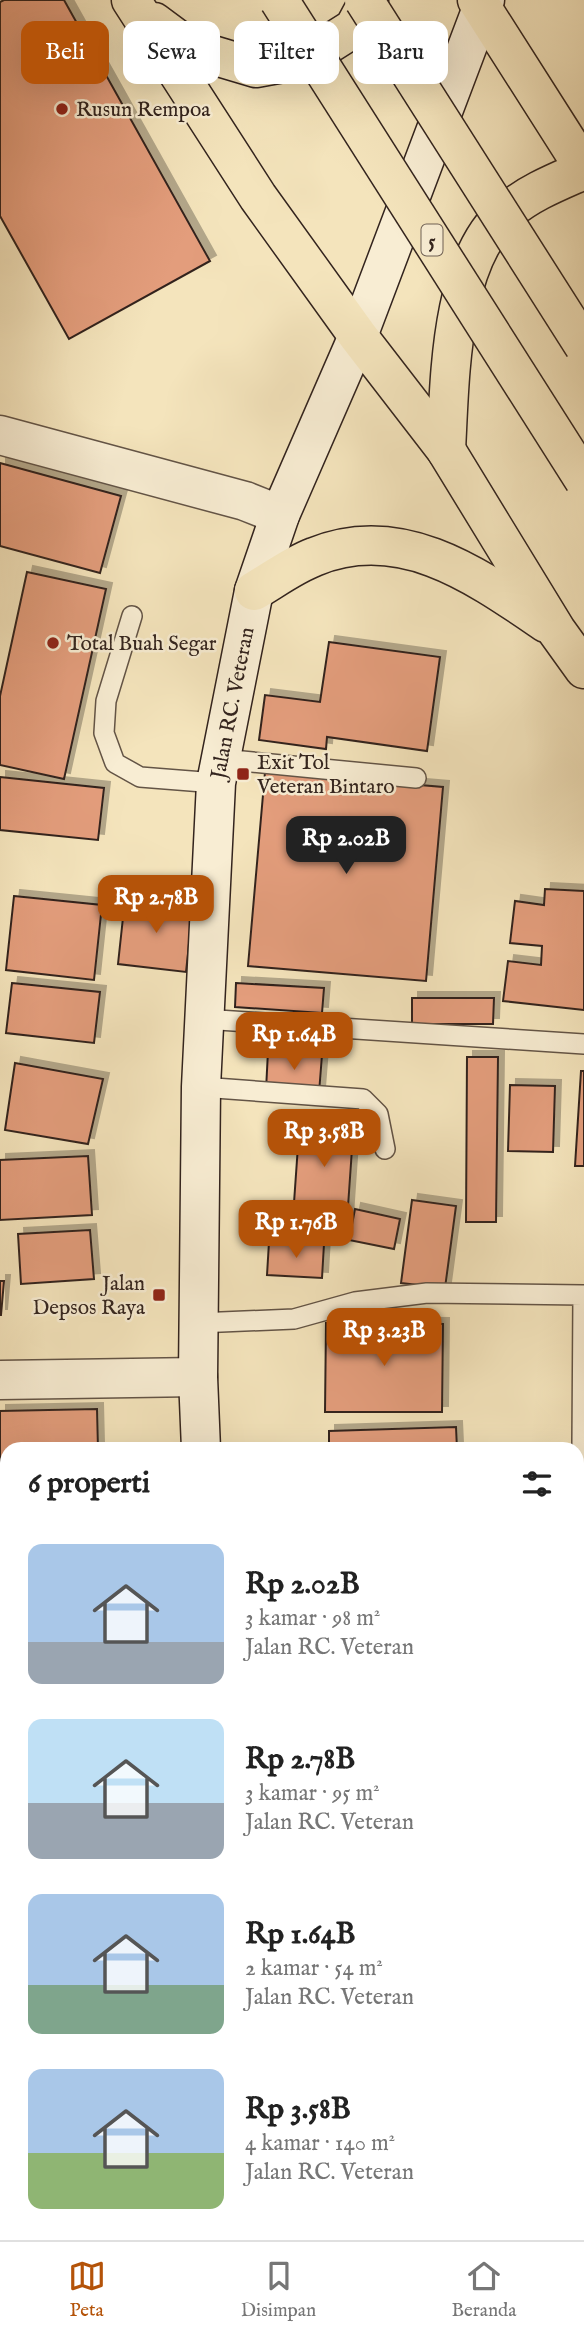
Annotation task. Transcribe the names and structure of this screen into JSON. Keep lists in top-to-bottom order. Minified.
{"streets":{"highway":["5"],"main road":["Jalan RC. Veteran"]},"places":{"other":["Rusun Rempoa","Total Buah Segar"],"transit":["Exit Tol Veteran Bintaro","Jalan Depsos Raya"]},"page":{"chip":["Beli","Sewa","Filter","Baru"],"price":["Rp 2.02B","Rp 2.78B","Rp 1.64B","Rp 3.58B","Rp 1.76B","Rp 3.23B"],"heading":"6 properti","list":[{"name":"Rp 2.02B","note":"3 kamar · 98 m² · Jalan RC. Veteran"},{"name":"Rp 2.78B","note":"3 kamar · 95 m² · Jalan RC. Veteran"},{"name":"Rp 1.64B","note":"2 kamar · 54 m² · Jalan RC. Veteran"},{"name":"Rp 3.58B","note":"4 kamar · 140 m² · Jalan RC. Veteran"}],"tabs":["Peta","Disimpan","Beranda"]}}
